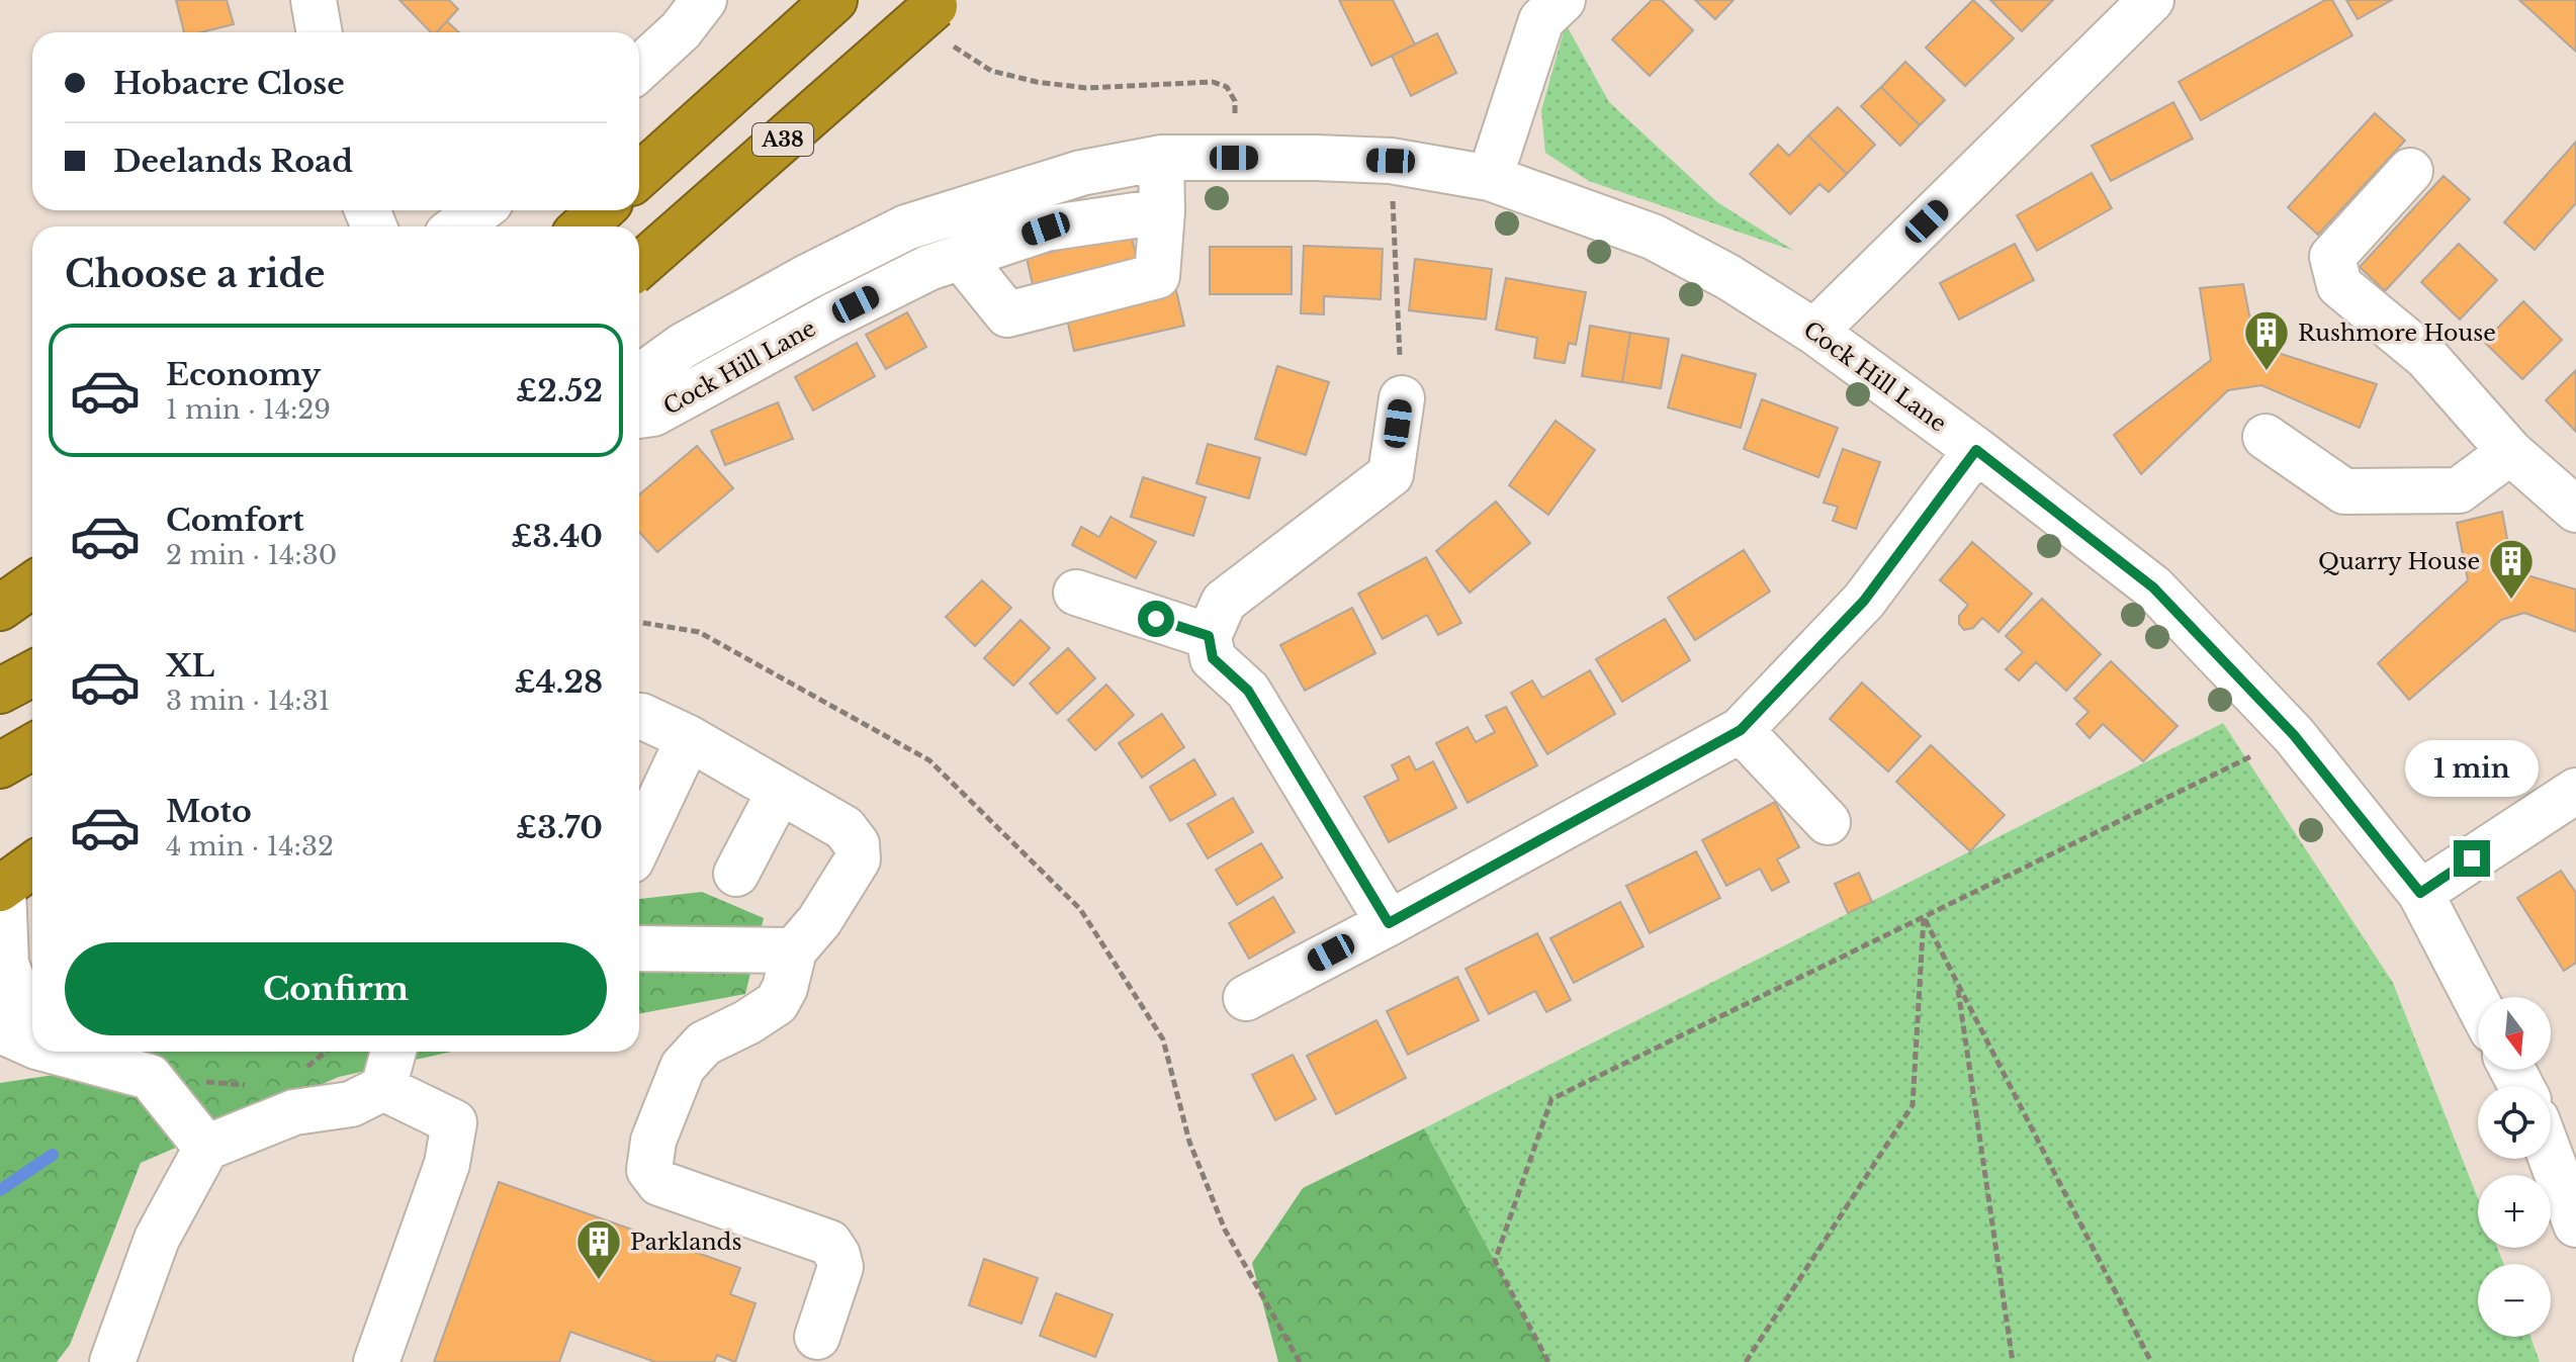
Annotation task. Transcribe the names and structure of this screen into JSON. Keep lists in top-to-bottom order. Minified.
{"streets":{"highway":["A38"],"street":["Cock Hill Lane"]},"places":{"building":["Rushmore House","Quarry House","Parklands"]},"north":"bottom","page":{"banner":["Hobacre Close","Deelands Road"],"heading":"Choose a ride","list":[{"name":"Economy","note":"1 min · 14:29","value":"£2.52"},{"name":"Comfort","note":"2 min · 14:30","value":"£3.40"},{"name":"XL","note":"3 min · 14:31","value":"£4.28"},{"name":"Moto","note":"4 min · 14:32","value":"£3.70"}],"bubble":"1 min","buttons":"Confirm","map_buttons":["+","−"]}}
